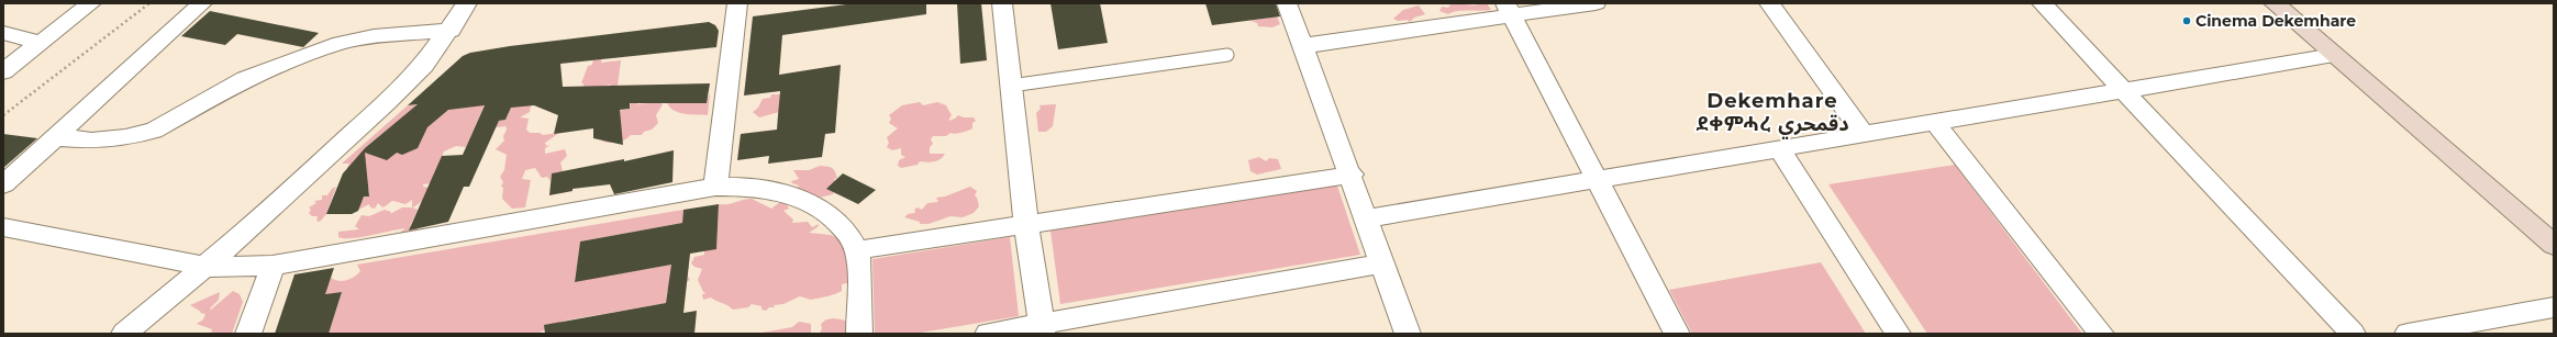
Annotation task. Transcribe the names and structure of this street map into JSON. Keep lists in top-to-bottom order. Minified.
{"districts":["Dekemhare ደቀምሓረ دقمحري"],"places":["Cinema Dekemhare"]}
